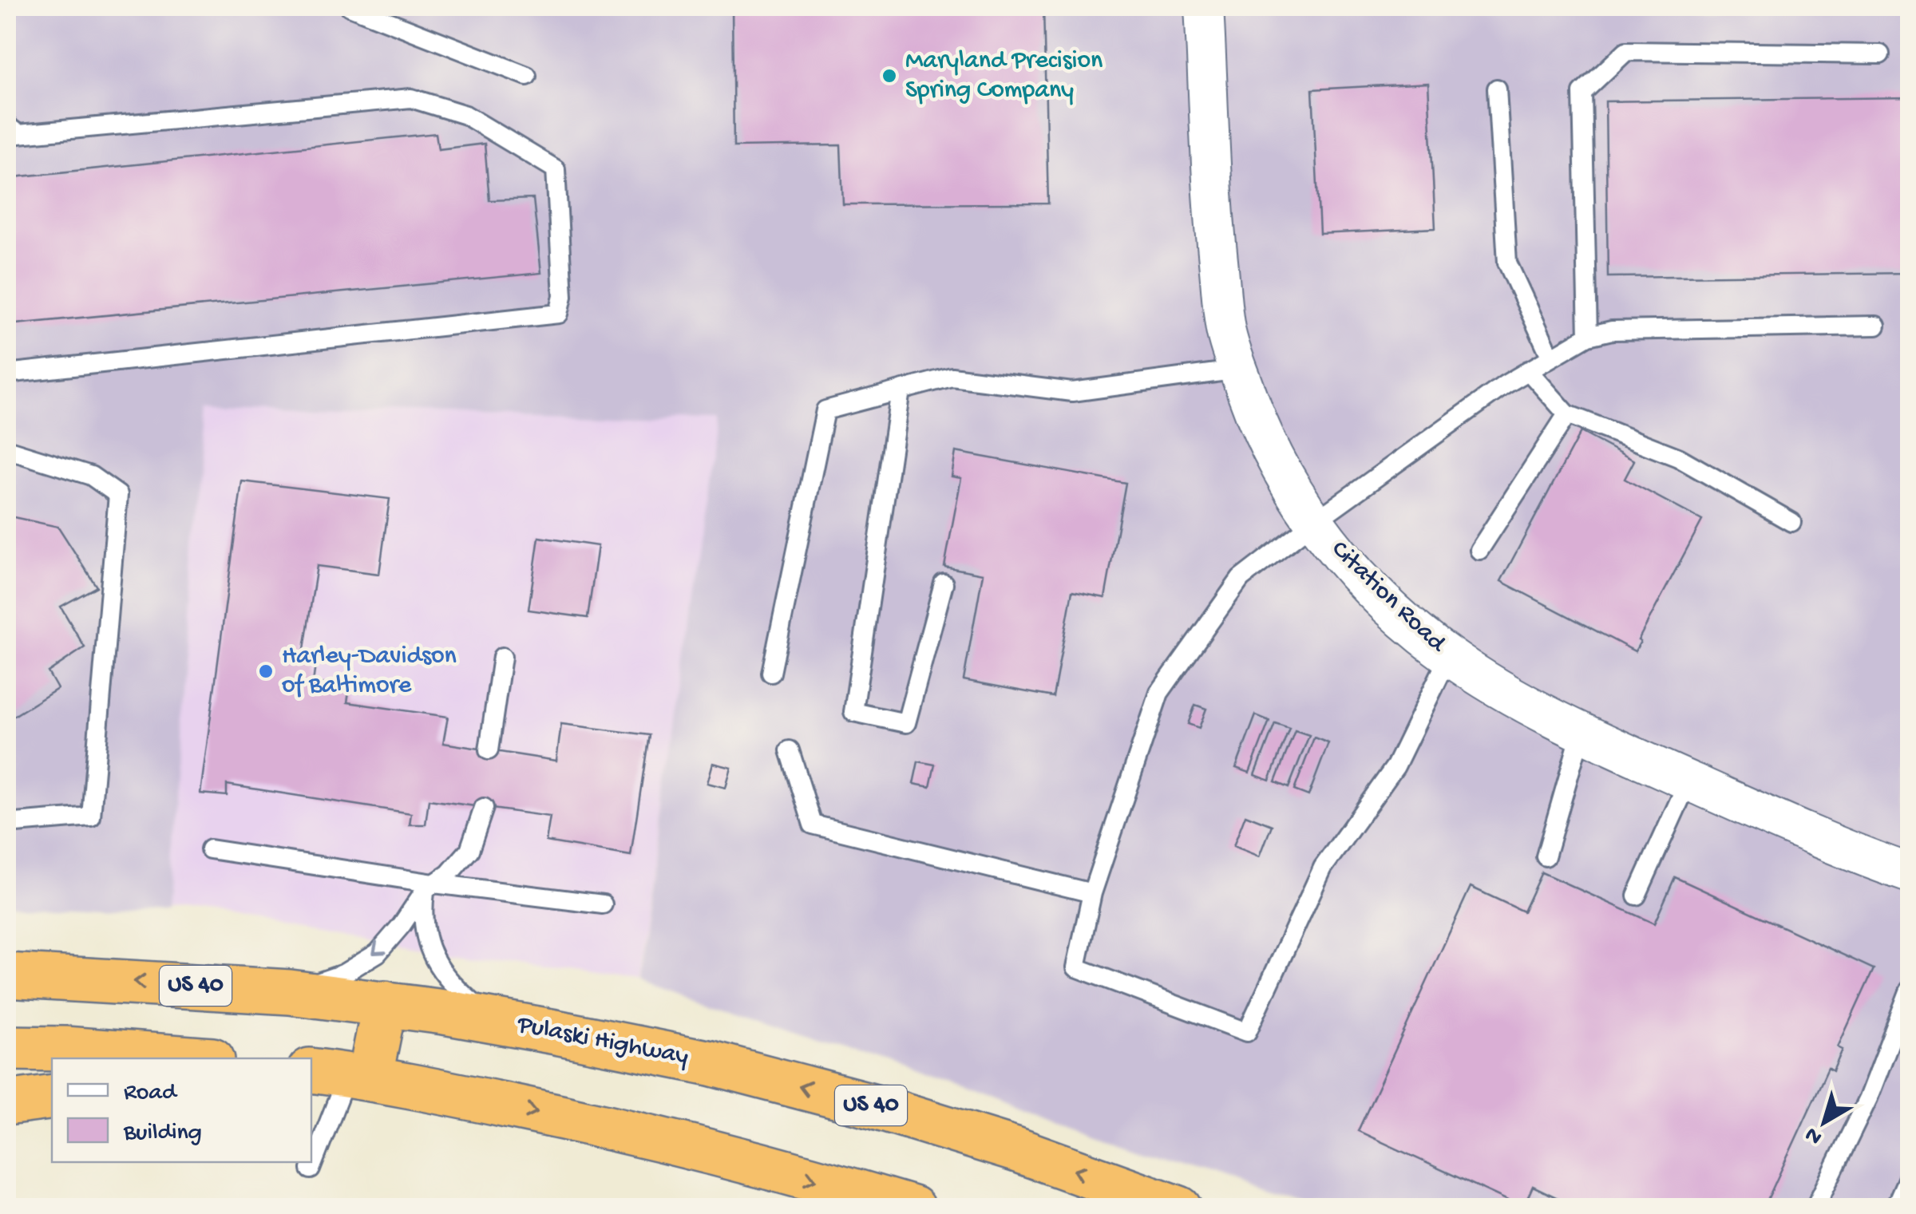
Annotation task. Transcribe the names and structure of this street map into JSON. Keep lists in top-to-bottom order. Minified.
{"streets":{"highway":["US 40","Pulaski Highway"],"street":["Citation Road"]},"places":["Maryland Precision Spring Company","Harley-Davidson of Baltimore"],"legend":["Road","Building"],"north":"bottom left"}
